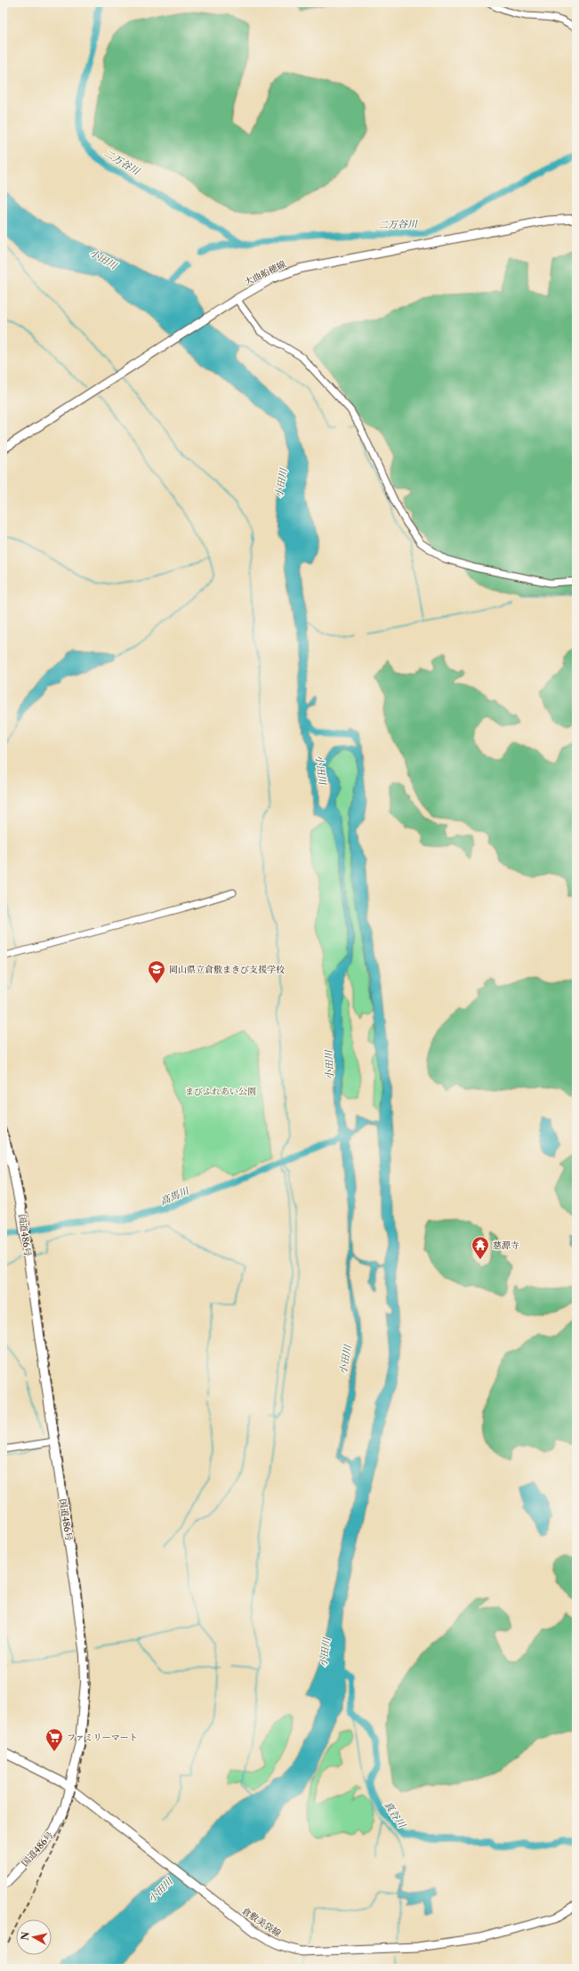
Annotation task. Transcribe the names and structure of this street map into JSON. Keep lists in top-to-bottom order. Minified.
{"streets":{"highway":["国道486号"],"main road":["大曲船穂線","倉敷美袋線"]},"crossings":[["国道486号","倉敷美袋線"]],"water":["二万谷川","小田川","高馬川","真谷川"],"parks":["まびふれあい公園"],"places":{"school or university":["岡山県立倉敷まきび支援学校"],"temple":["慈源寺"],"supermarket":["ファミリーマート"]},"north":"left"}
